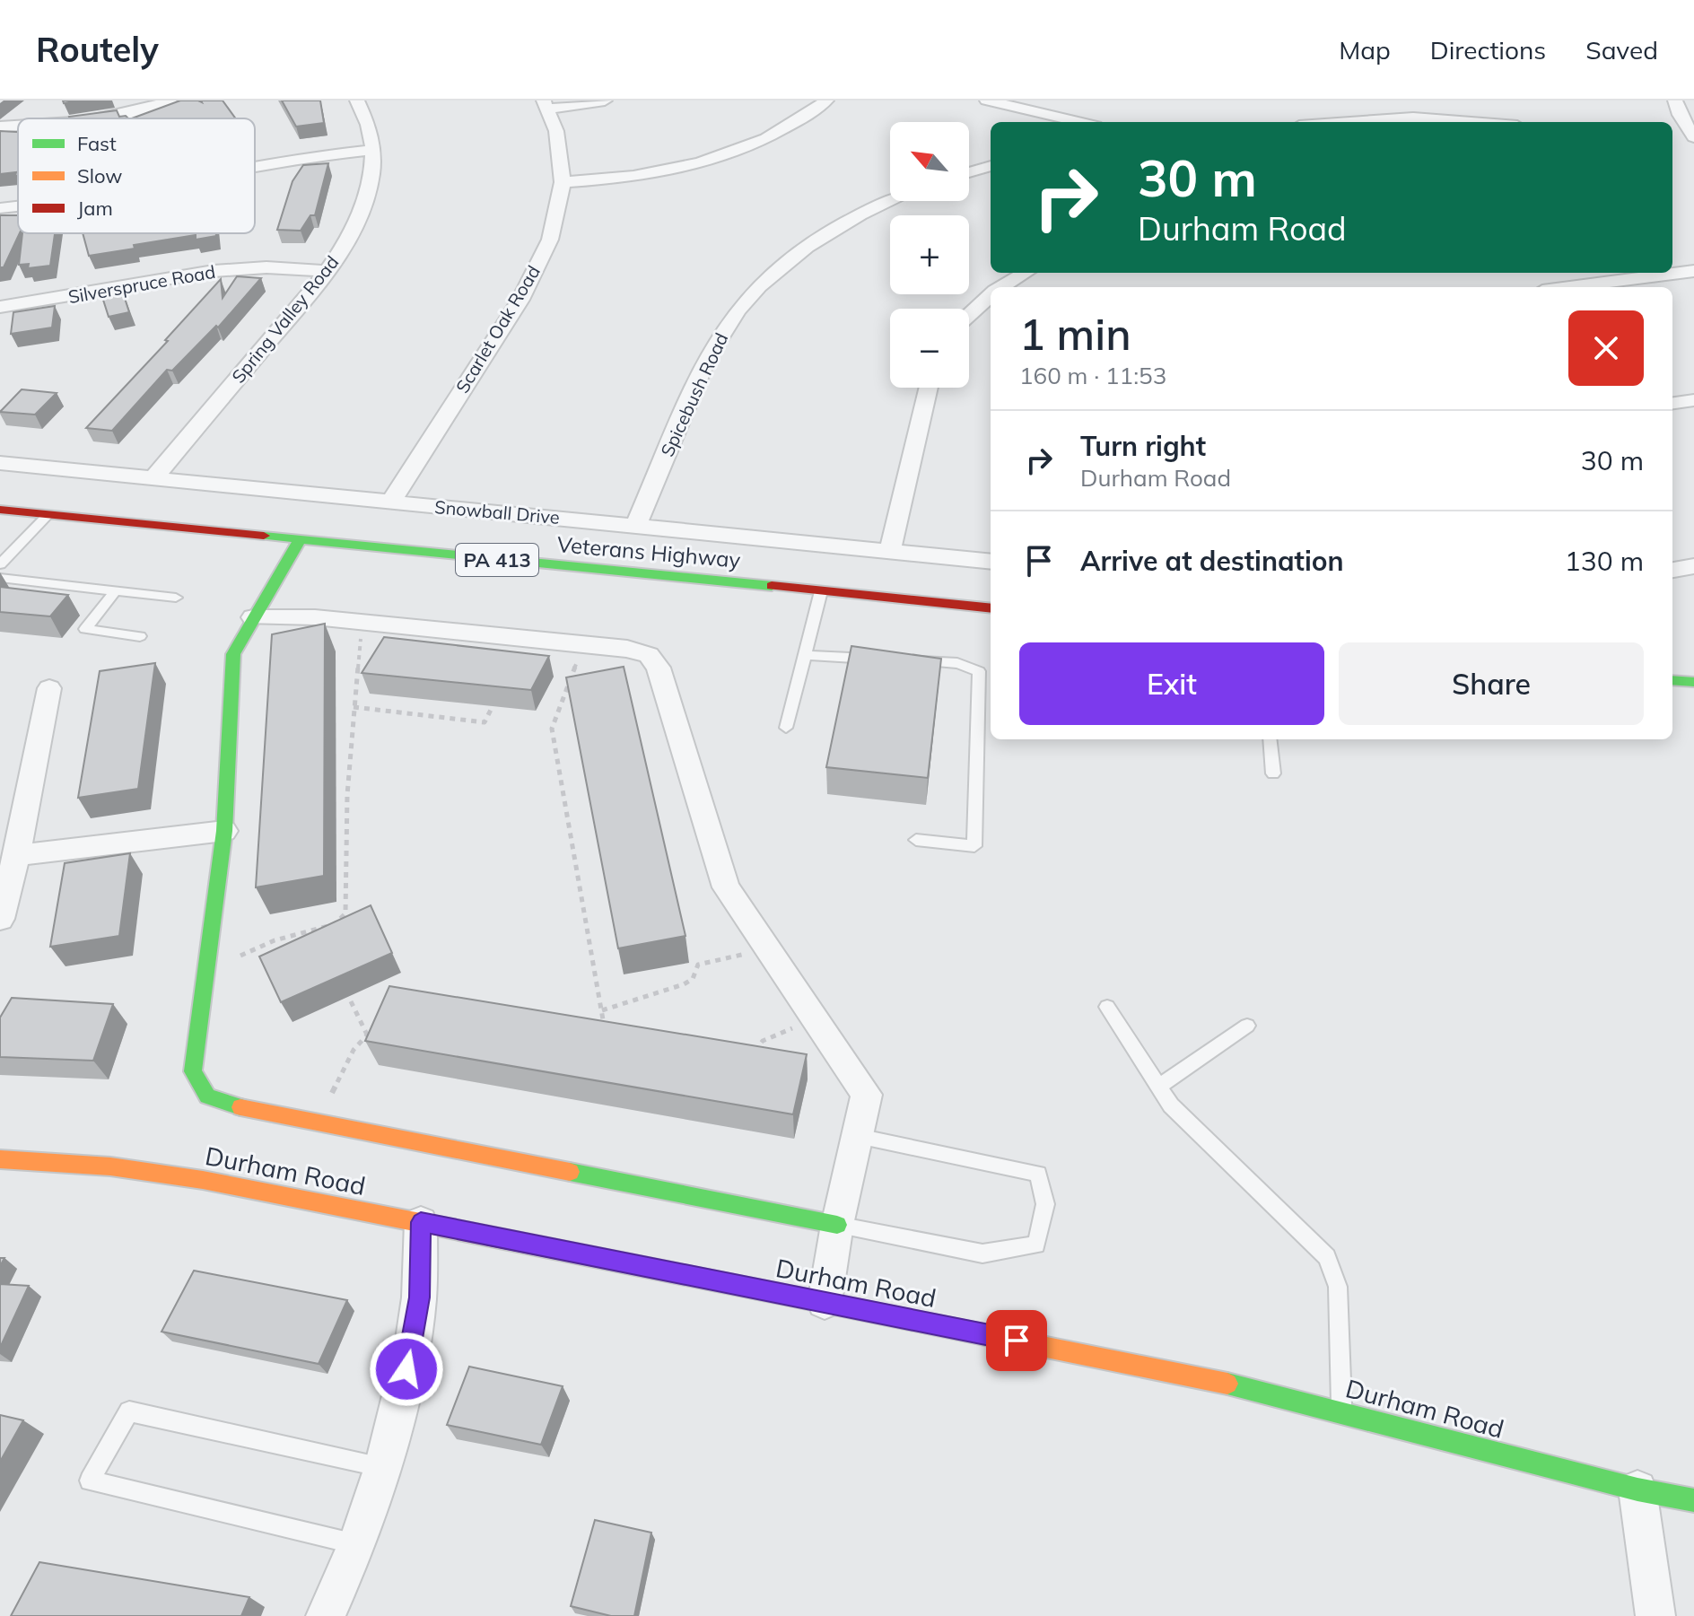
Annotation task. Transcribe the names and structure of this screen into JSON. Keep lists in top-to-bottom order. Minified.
{"streets":{"main road":["Veterans Highway","PA 413","Durham Road"],"street":["Silverspruce Road","Spring Valley Road","Scarlet Oak Road","Spicebush Road","Snowball Drive"]},"crossings":[["Silverspruce Road","Spring Valley Road"],["Spring Valley Road","Snowball Drive"],["Scarlet Oak Road","Snowball Drive"],["Spicebush Road","Snowball Drive"]],"legend":["Fast","Slow","Jam"],"north":"top left","page":{"header":"Routely","nav":["Map","Directions","Saved"],"map_buttons":["+","−"],"turn":["30 m","Durham Road"],"heading":["1 min","160 m · 11:53"],"list":[{"name":"Turn right","note":"Durham Road","value":"30 m"},{"name":"Arrive at destination","value":"130 m"}],"buttons":["Exit","Share"]}}
